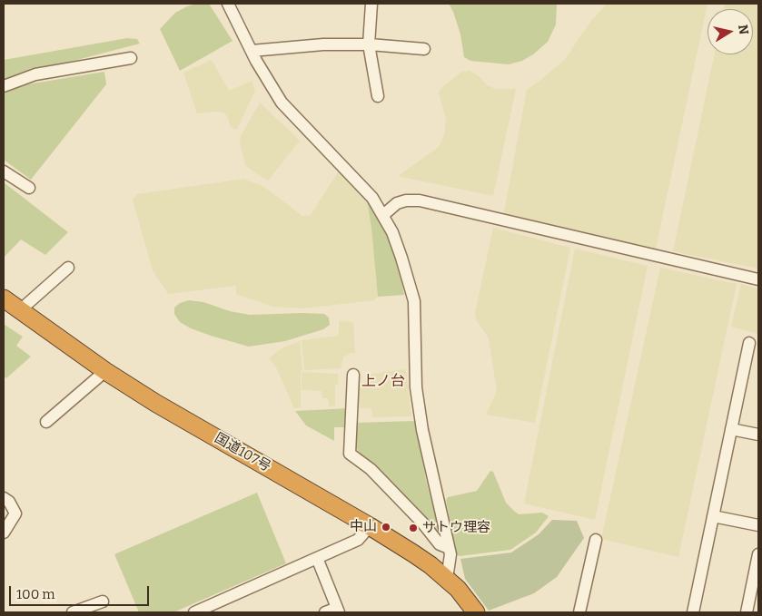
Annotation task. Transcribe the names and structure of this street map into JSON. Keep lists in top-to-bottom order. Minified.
{"streets":{"highway":["国道107号"]},"districts":["上ノ台"],"places":["中山","サトウ理容"],"scale_bar":"100 m","north":"right"}
